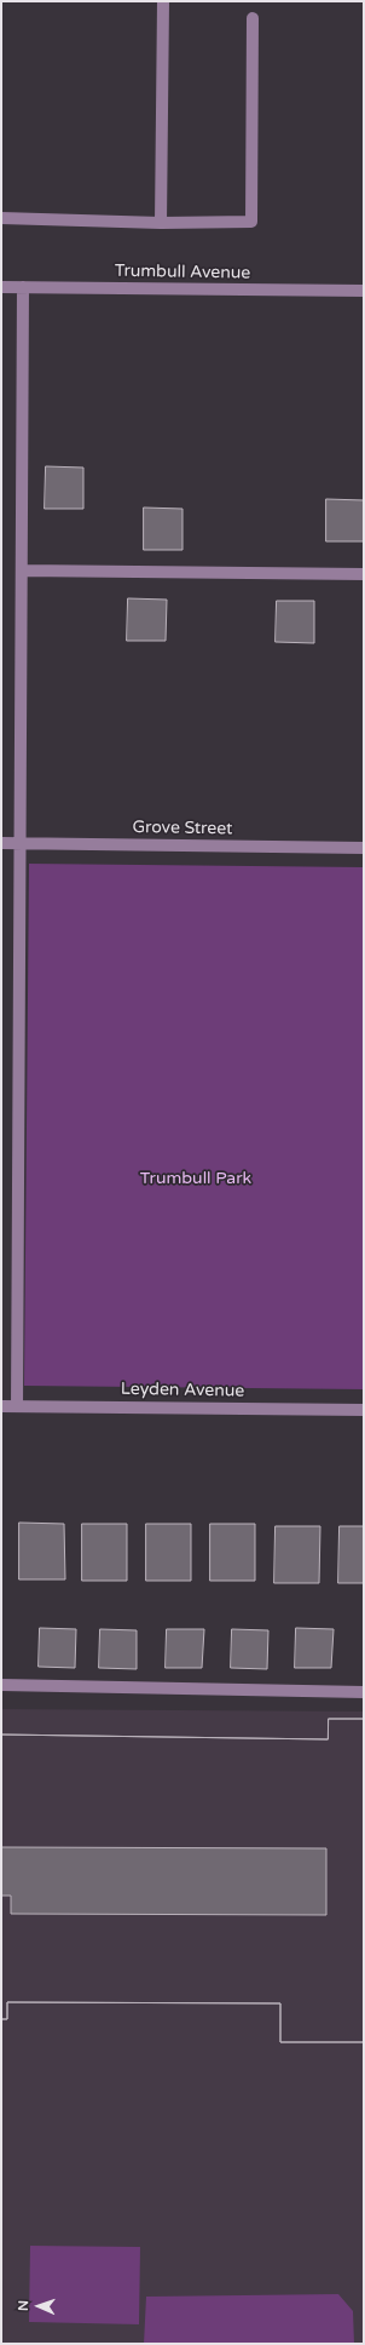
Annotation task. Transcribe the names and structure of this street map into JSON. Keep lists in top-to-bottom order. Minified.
{"streets":{"street":["Trumbull Avenue","Grove Street","Leyden Avenue"]},"parks":["Trumbull Park"],"north":"left"}
